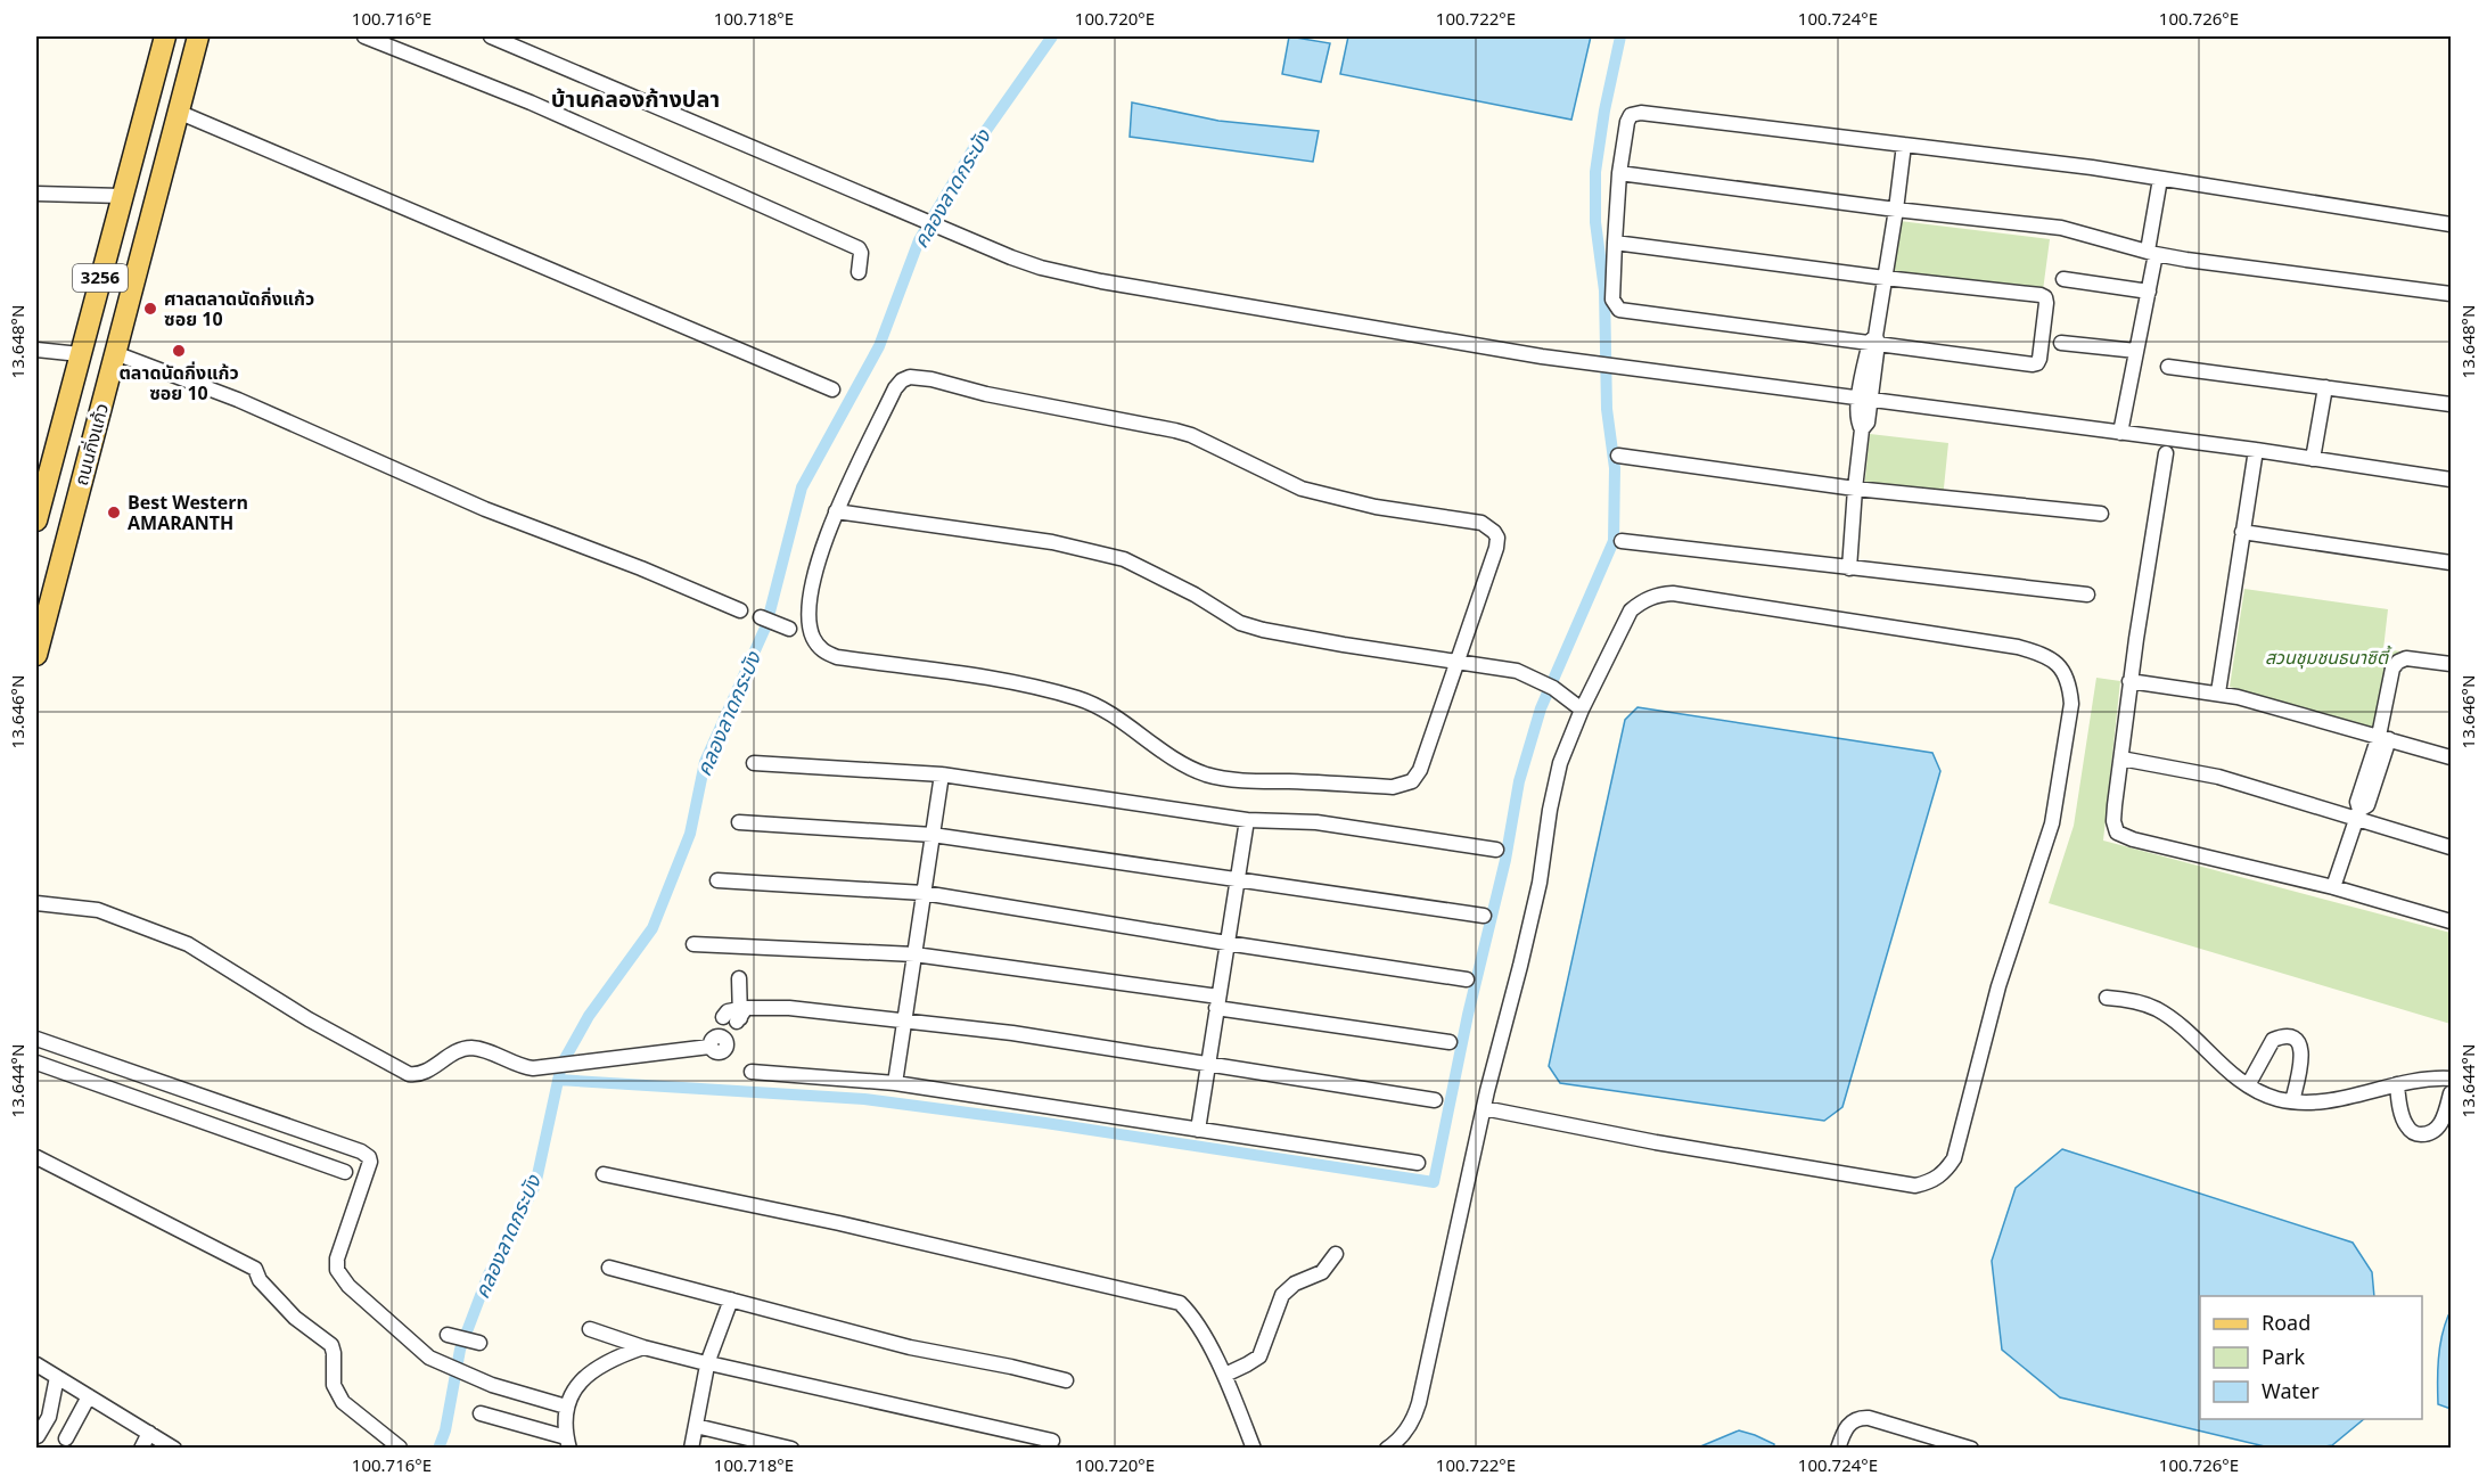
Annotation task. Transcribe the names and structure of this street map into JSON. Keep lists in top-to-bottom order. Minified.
{"streets":{"main road":["3256","ถนนกิ่งแก้ว"]},"districts":["บ้านคลองก้างปลา"],"water":["คลองลาดกระบัง"],"parks":["สวนชุมชนธนาซิตี้"],"places":["ศาลตลาดนัดกิ่งแก้ว ซอย 10","ตลาดนัดกิ่งแก้ว ซอย 10","Best Western AMARANTH"],"legend":["Road","Park","Water"],"coordinates":["100.716°E","100.718°E","100.720°E","100.722°E","100.724°E","100.726°E","13.648°N","13.646°N","13.644°N"]}
